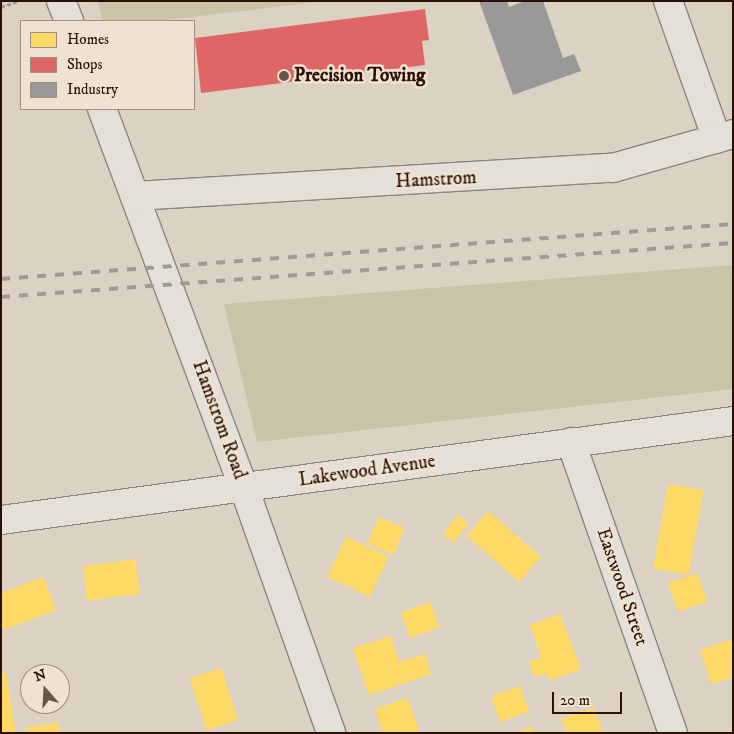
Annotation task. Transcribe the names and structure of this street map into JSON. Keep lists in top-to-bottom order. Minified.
{"streets":{"street":["Hamstrom","Hamstrom Road","Lakewood Avenue","Eastwood Street"]},"crossings":[["Hamstrom","Hamstrom Road"],["Hamstrom Road","Lakewood Avenue"],["Lakewood Avenue","Eastwood Street"]],"places":["Precision Towing"],"legend":["Homes","Shops","Industry"],"scale_bar":"20 m","north":"top"}
